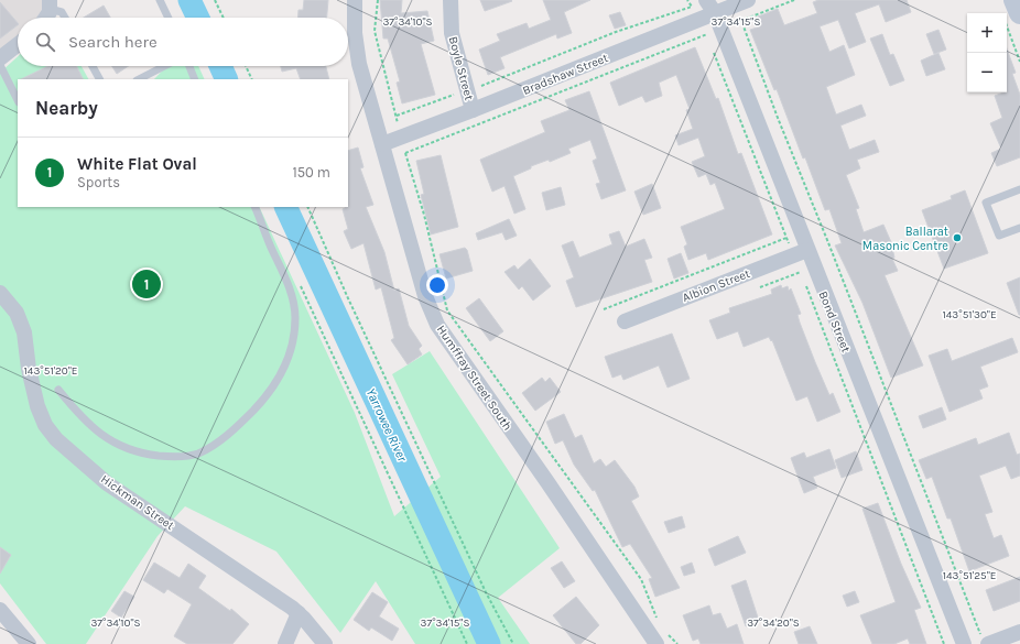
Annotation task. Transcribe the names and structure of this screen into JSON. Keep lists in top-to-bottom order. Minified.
{"streets":{"street":["Boyle Street","Bradshaw Street","Albion Street","Bond Street","Humffray Street South","Hickman Street"]},"crossings":[["Boyle Street","Bradshaw Street"],["Bradshaw Street","Bond Street"],["Bradshaw Street","Humffray Street South"],["Albion Street","Bond Street"]],"water":["Yarrowee River"],"places":["Ballarat Masonic Centre"],"page":{"map_buttons":["+","−"],"search":"Search here","heading":"Nearby","list":[{"mark":"1","name":"White Flat Oval","note":"Sports","value":"150 m"}],"pins":"1"},"coordinates":["37°34'10\"S","37°34'15\"S","143°51'30\"E","143°51'20\"E","143°51'25\"E","37°34'20\"S"]}
